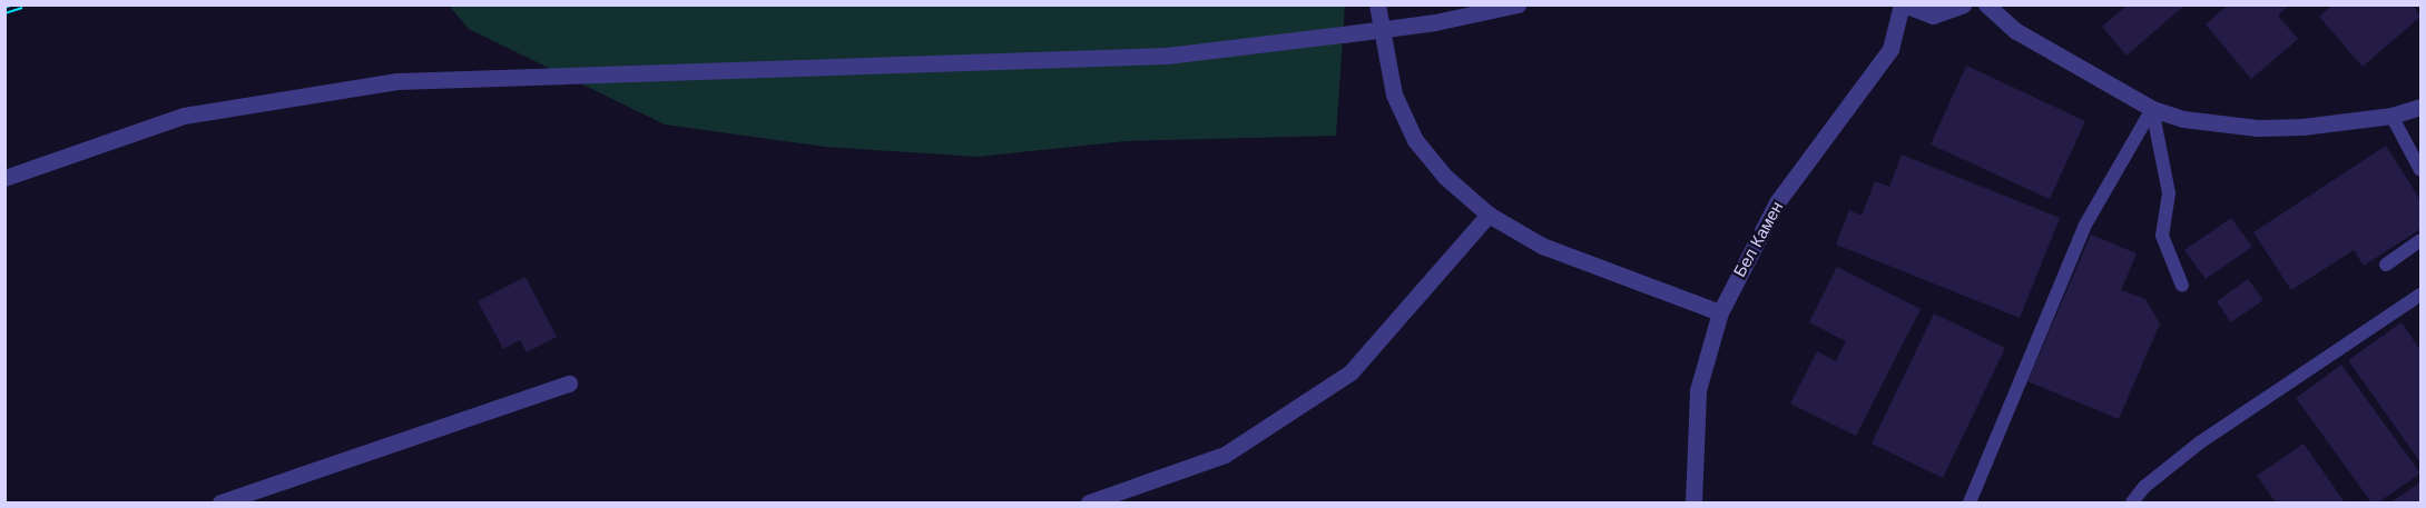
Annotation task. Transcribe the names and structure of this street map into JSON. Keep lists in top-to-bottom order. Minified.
{"streets":{"street":["Бел Камен"]}}
